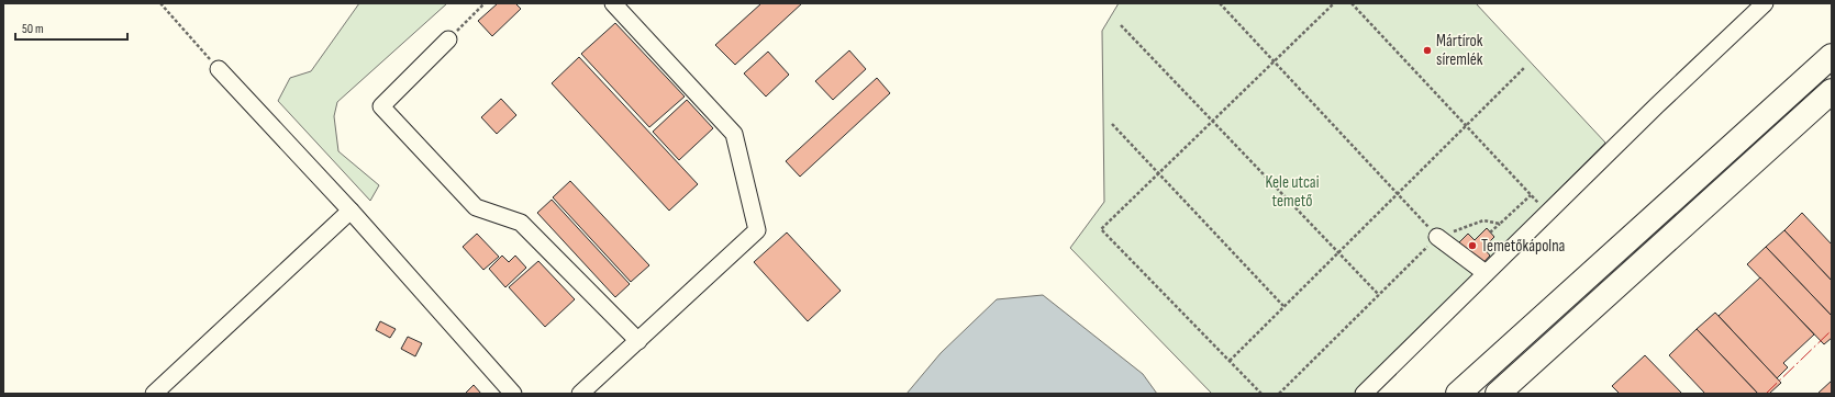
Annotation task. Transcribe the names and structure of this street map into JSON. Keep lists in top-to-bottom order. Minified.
{"parks":["Kele utcai temető"],"places":["Mártírok síremlék","Temetőkápolna"],"scale_bar":"50 m"}
